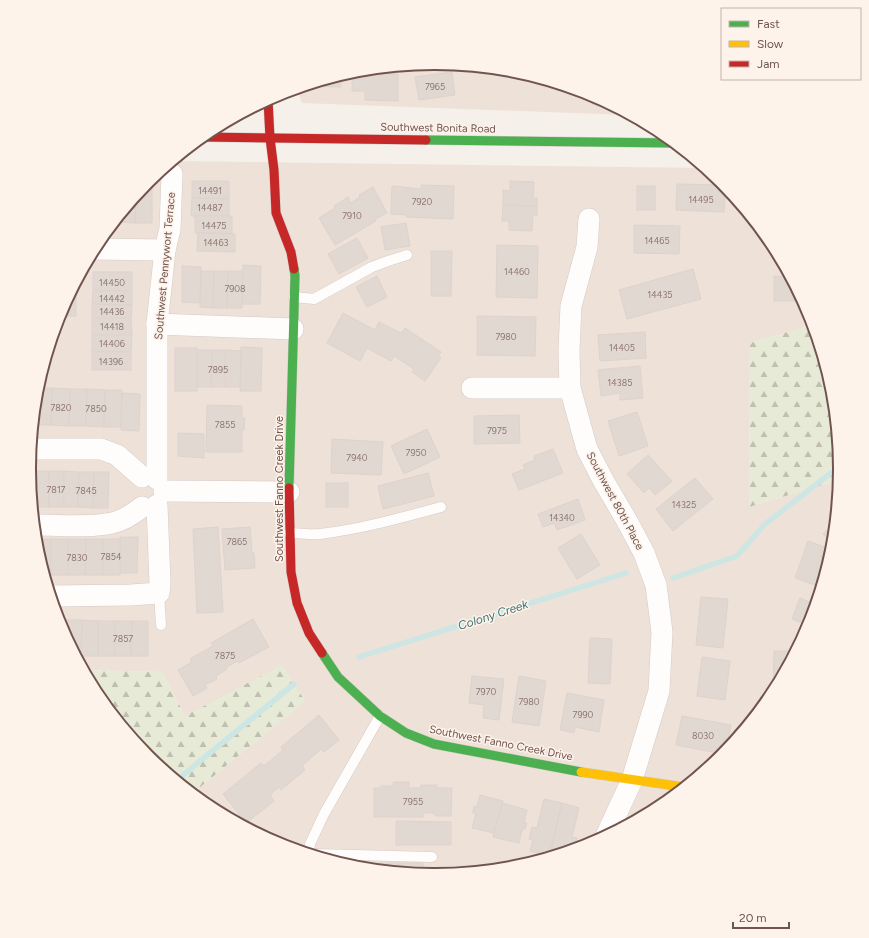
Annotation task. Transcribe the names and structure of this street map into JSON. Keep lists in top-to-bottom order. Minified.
{"streets":{"street":["Southwest Bonita Road","Southwest Pennywort Terrace","Southwest Fanno Creek Drive","Southwest 80th Place"]},"crossings":[["Southwest Bonita Road","Southwest Fanno Creek Drive"],["Southwest Fanno Creek Drive","Southwest 80th Place"]],"water":["Colony Creek"],"house_numbers":["7965","14491","14495","7920","14487","7910","14475","14465","14463","14460","14450","7908","14435","14442","14436","14418","7980","14406","14405","14396","7895","14385","7820","7850","7855","7975","7950","7940","7817","7845","14325","14340","7865","7854","7830","7857","7875","7970","7980","7990","8030","7955"],"legend":["Fast","Slow","Jam"],"scale_bar":"20 m"}
